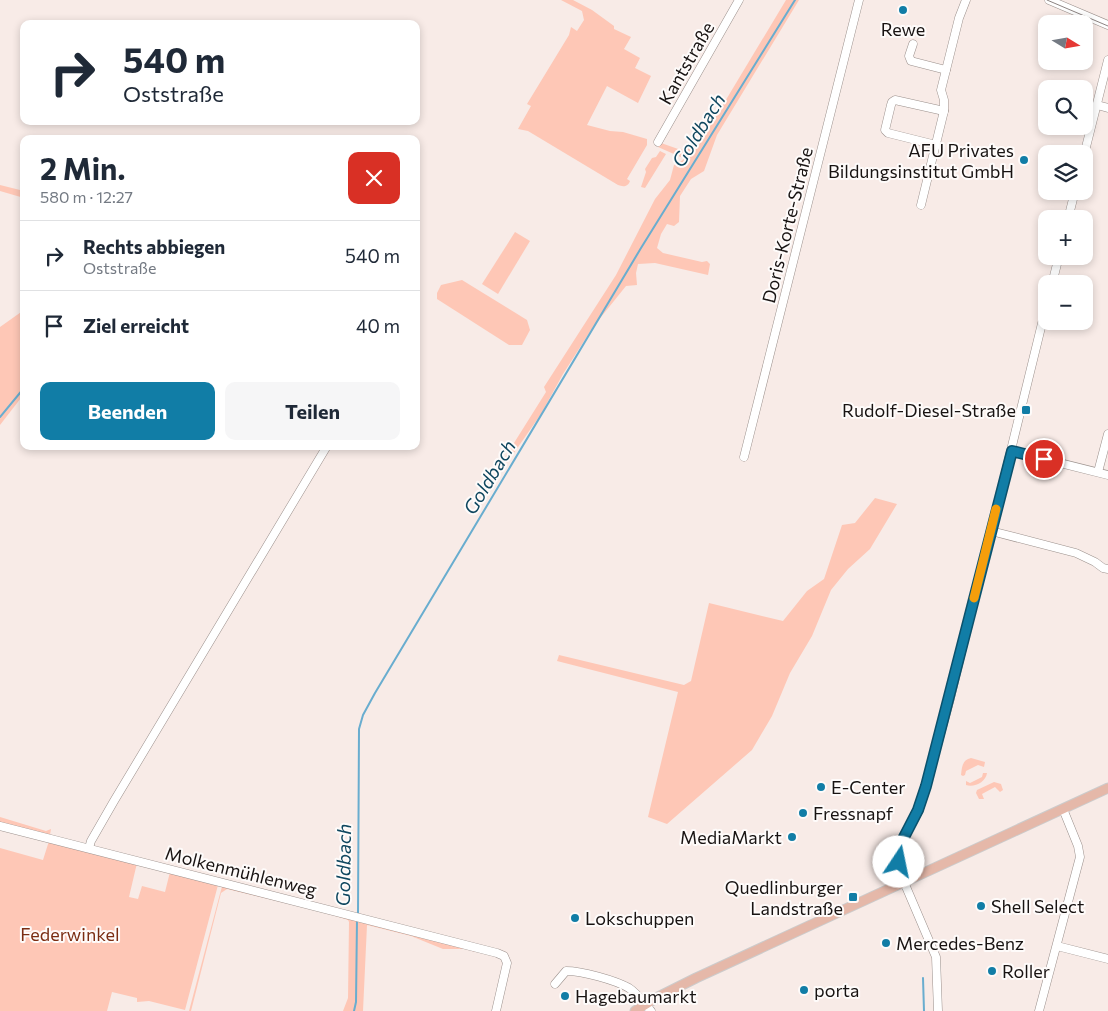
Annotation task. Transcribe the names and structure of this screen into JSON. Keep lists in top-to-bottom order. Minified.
{"streets":{"street":["Kantstraße","Doris-Korte-Straße","Molkenmühlenweg"]},"water":["Goldbach"],"parks":["Federwinkel"],"places":{"other":["Rewe","AFU Privates Bildungsinstitut GmbH","E-Center","Fressnapf","MediaMarkt","Shell Select","Lokschuppen","Mercedes-Benz","Roller","porta","Hagebaumarkt"],"transit":["Rudolf-Diesel-Straße","Quedlinburger Landstraße"]},"north":"right","page":{"map_buttons":["+","−"],"turn":["540 m","Oststraße"],"heading":["2 Min.","580 m · 12:27"],"list":[{"name":"Rechts abbiegen","note":"Oststraße","value":"540 m"},{"name":"Ziel erreicht","value":"40 m"}],"buttons":["Beenden","Teilen"]}}
